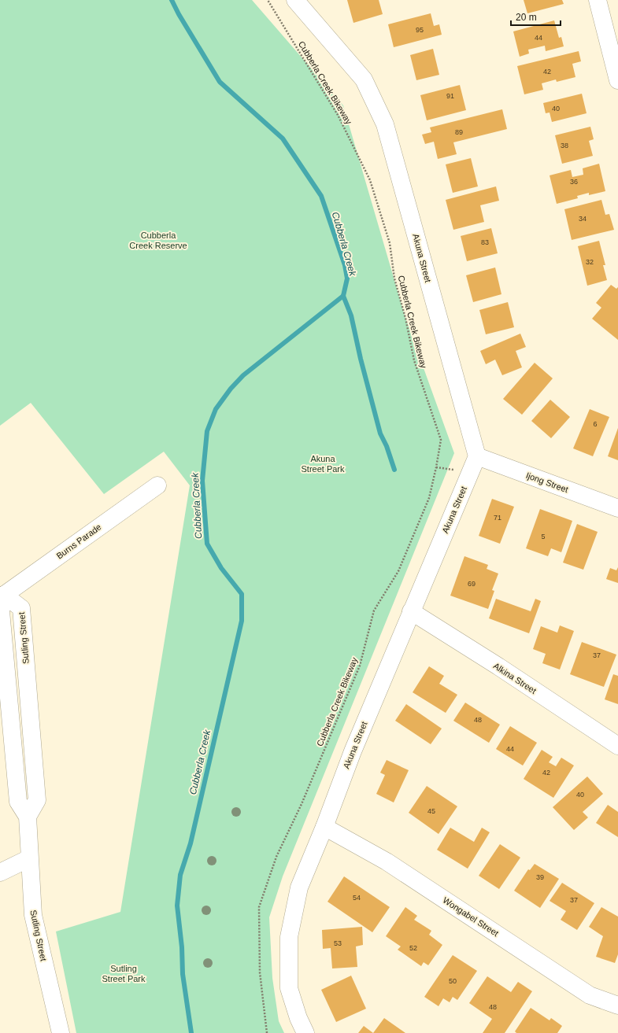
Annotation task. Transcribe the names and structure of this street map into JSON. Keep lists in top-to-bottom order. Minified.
{"streets":{"street":["Akuna Street","Ijong Street","Burns Parade","Sutling Street","Alkina Street","Wongabel Street"],"path":["Cubberla Creek Bikeway"]},"crossings":[["Akuna Street","Ijong Street"],["Akuna Street","Alkina Street"],["Akuna Street","Wongabel Street"],["Burns Parade","Sutling Street"]],"water":["Cubberla Creek"],"parks":["Cubberla Creek Reserve","Akuna Street Park","Sutling Street Park"],"house_numbers":["95","44","42","91","40","89","38","36","34","83","32","6","71","5","69","37","48","44","42","40","45","39","54","37","53","52","50","48"],"scale_bar":"20 m"}
